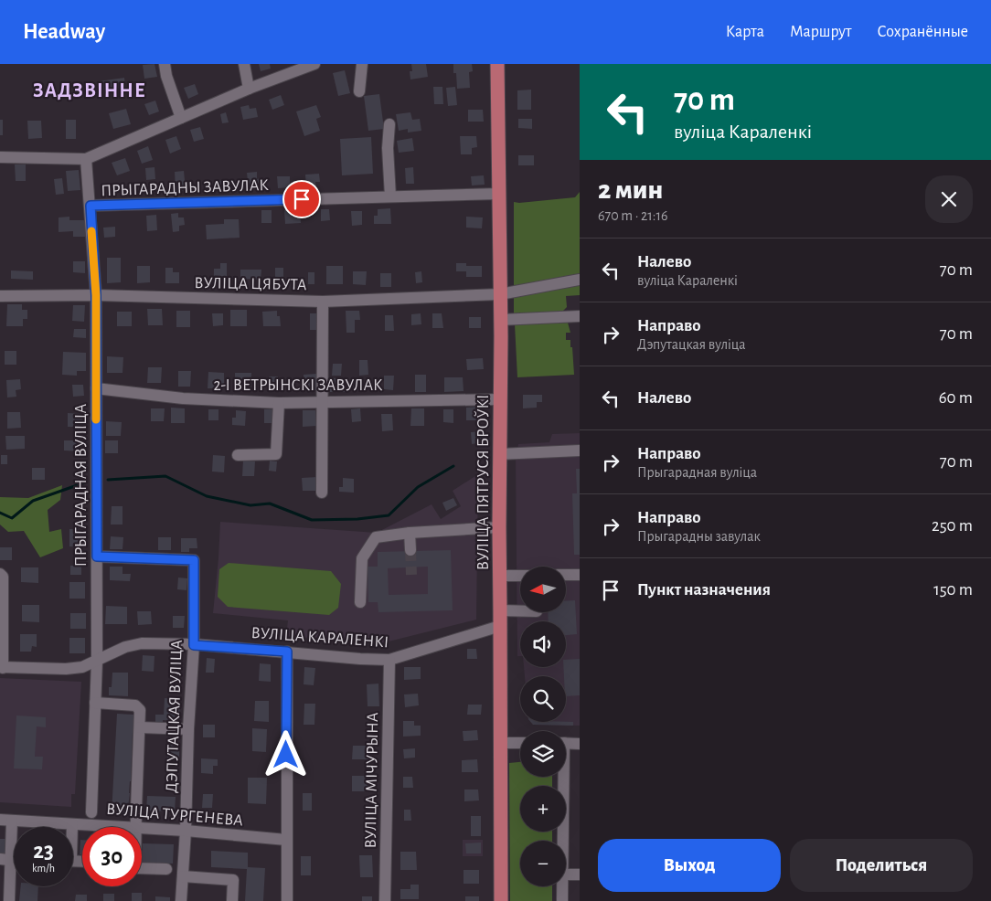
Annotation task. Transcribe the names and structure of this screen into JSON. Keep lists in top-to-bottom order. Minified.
{"streets":{"main road":["ВУЛІЦА ПЯТРУСЯ БРОЎКІ"],"street":["ПРЫГАРАДНЫ ЗАВУЛАК","ВУЛІЦА ЦЯБУТА","2-І ВЕТРЫНСКІ ЗАВУЛАК","ПРЫГАРАДНАЯ ВУЛІЦА","ВУЛІЦА КАРАЛЕНКІ","ДЭПУТАЦКАЯ ВУЛІЦА","ВУЛІЦА МІЧУРЫНА","ВУЛІЦА ТУРГЕНЕВА"]},"crossings":[["ПРЫГАРАДНЫ ЗАВУЛАК","ВУЛІЦА ПЯТРУСЯ БРОЎКІ"],["ПРЫГАРАДНЫ ЗАВУЛАК","ПРЫГАРАДНАЯ ВУЛІЦА"],["ВУЛІЦА ЦЯБУТА","ВУЛІЦА ПЯТРУСЯ БРОЎКІ"],["ВУЛІЦА ЦЯБУТА","ПРЫГАРАДНАЯ ВУЛІЦА"],["2-І ВЕТРЫНСКІ ЗАВУЛАК","ВУЛІЦА ПЯТРУСЯ БРОЎКІ"],["2-І ВЕТРЫНСКІ ЗАВУЛАК","ПРЫГАРАДНАЯ ВУЛІЦА"],["ВУЛІЦА ПЯТРУСЯ БРОЎКІ","ВУЛІЦА КАРАЛЕНКІ"],["ПРЫГАРАДНАЯ ВУЛІЦА","ВУЛІЦА КАРАЛЕНКІ"],["ПРЫГАРАДНАЯ ВУЛІЦА","ДЭПУТАЦКАЯ ВУЛІЦА"],["ВУЛІЦА КАРАЛЕНКІ","ДЭПУТАЦКАЯ ВУЛІЦА"],["ВУЛІЦА КАРАЛЕНКІ","ВУЛІЦА МІЧУРЫНА"],["ДЭПУТАЦКАЯ ВУЛІЦА","ВУЛІЦА ТУРГЕНЕВА"]],"districts":["ЗАДЗВІННЕ"],"north":"left","page":{"header":"Headway","nav":["Карта","Маршрут","Сохранённые"],"turn":["70 m","вуліца Караленкі"],"heading":["2 мин","670 m · 21:16"],"list":[{"name":"Налево","note":"вуліца Караленкі","value":"70 m"},{"name":"Направо","note":"Дэпутацкая вуліца","value":"70 m"},{"name":"Налево","value":"60 m"},{"name":"Направо","note":"Прыгарадная вуліца","value":"70 m"},{"name":"Направо","note":"Прыгарадны завулак","value":"250 m"},{"name":"Пункт назначения","value":"150 m"}],"map_buttons":["+","−"],"speed":"23 km/h","limit":"30","buttons":["Выход","Поделиться"]}}
